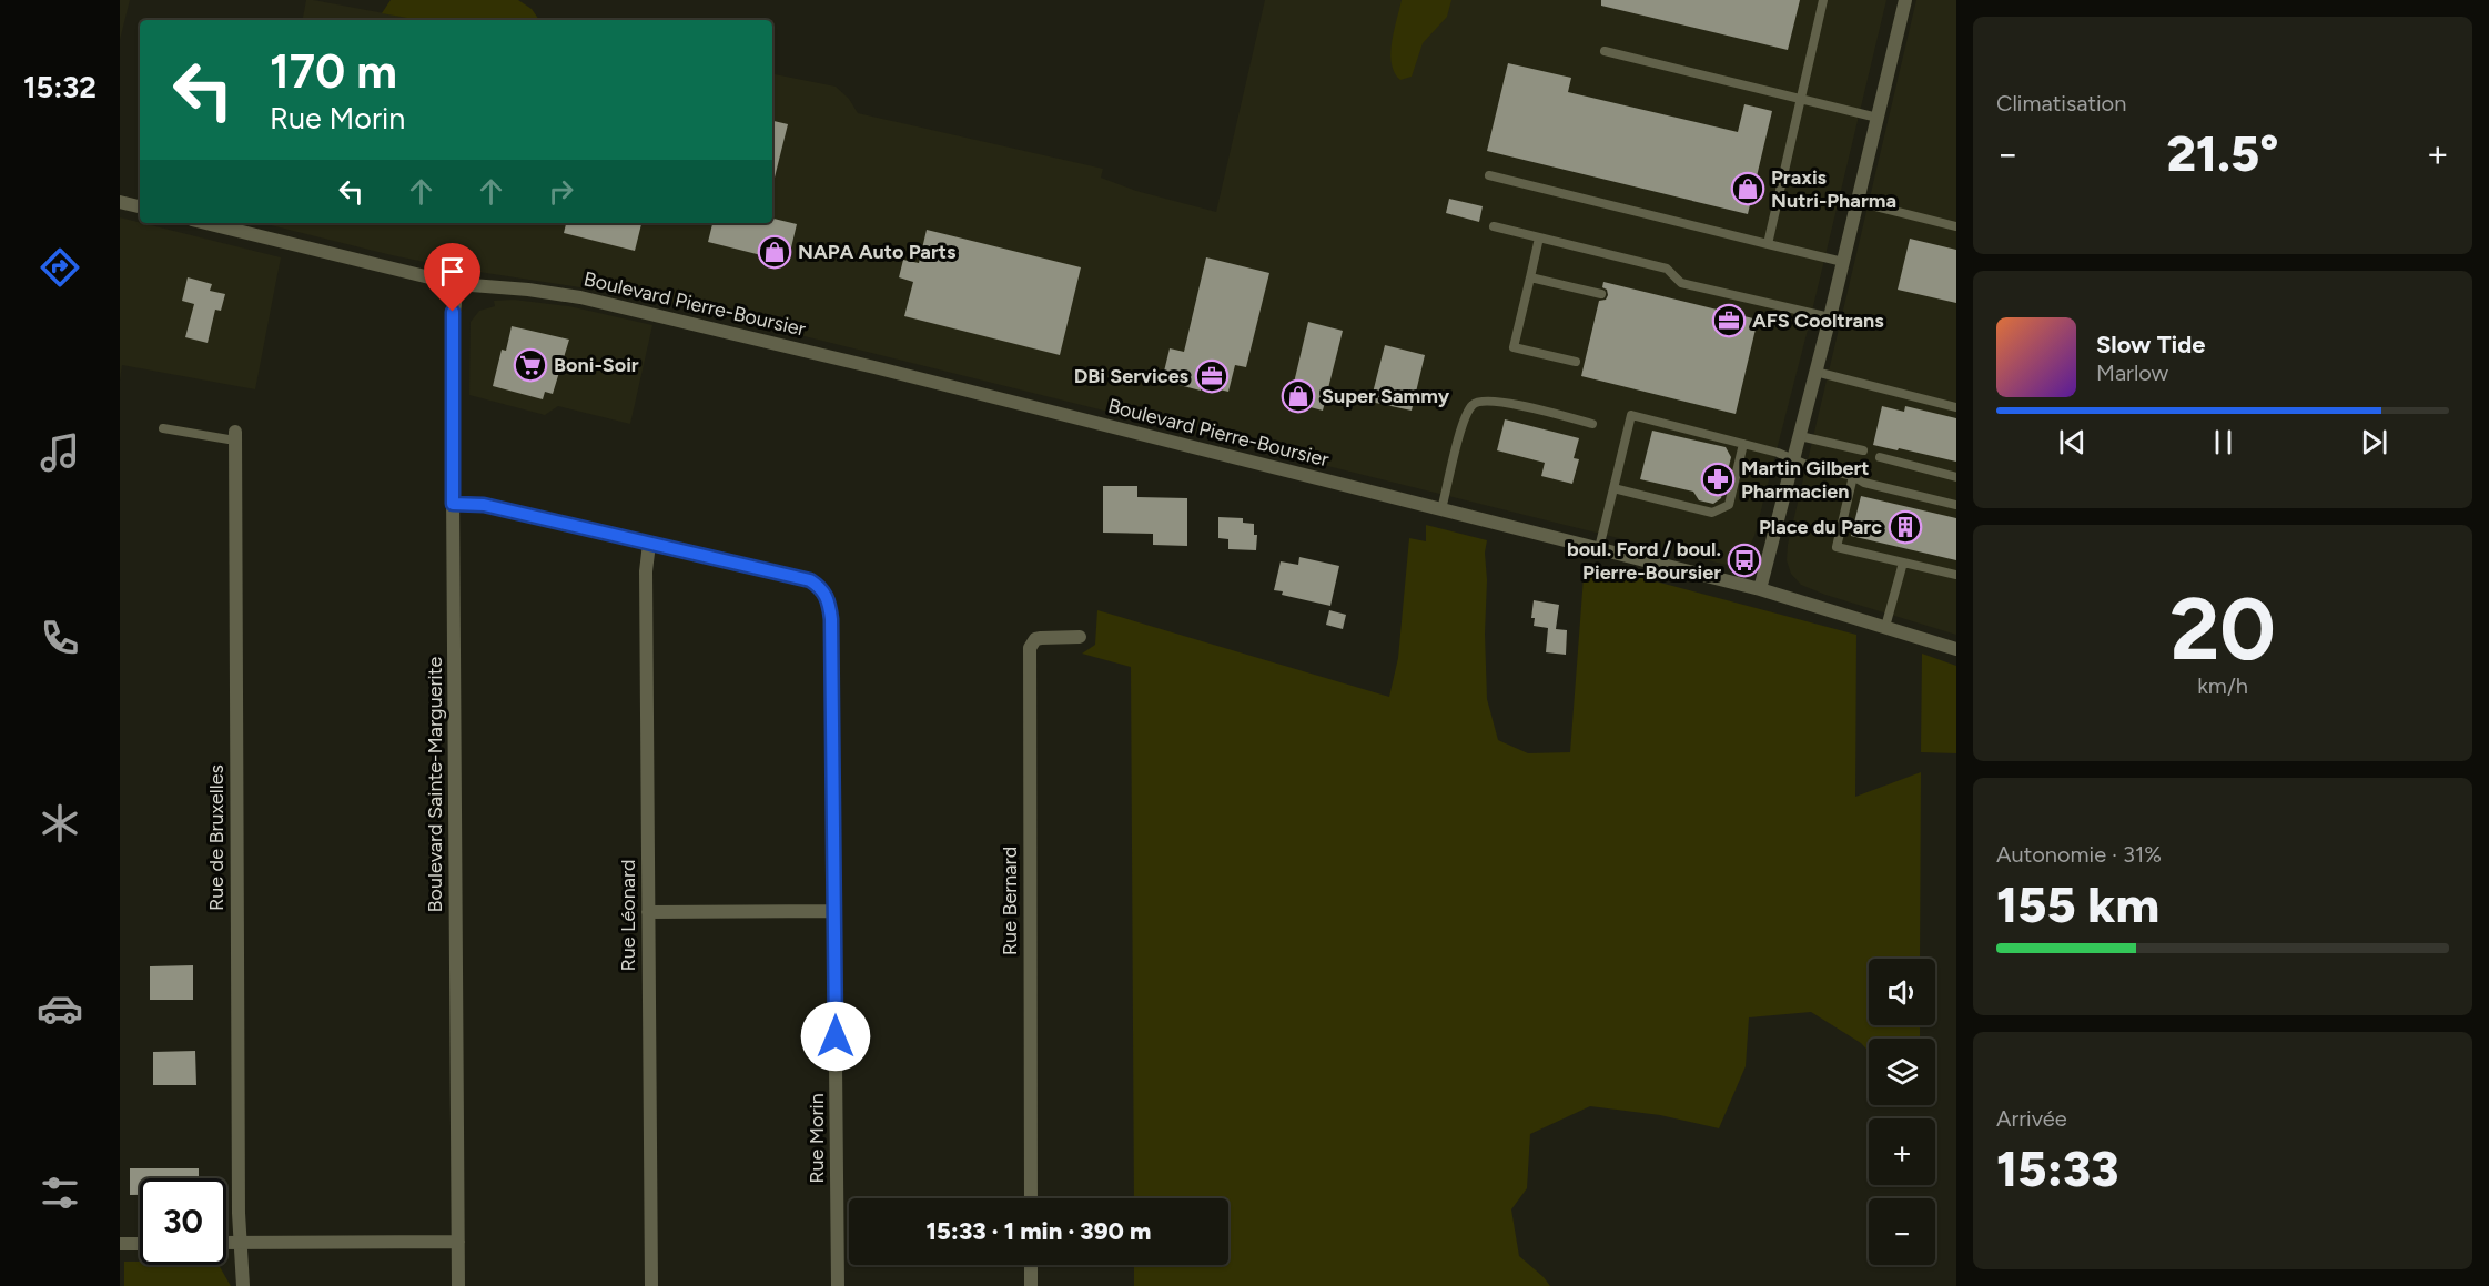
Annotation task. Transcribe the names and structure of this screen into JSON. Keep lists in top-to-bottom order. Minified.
{"streets":{"street":["Boulevard Pierre-Boursier","Boulevard Sainte-Marguerite","Rue de Bruxelles","Rue Bernard","Rue Léonard","Rue Morin"]},"crossings":[["Boulevard Pierre-Boursier","Boulevard Sainte-Marguerite"],["Boulevard Sainte-Marguerite","Rue Morin"],["Rue Léonard","Rue Morin"]],"places":{"shop":["Praxis Nutri-Pharma","NAPA Auto Parts","Super Sammy"],"office":["AFS Cooltrans","DBi Services"],"supermarket":["Boni-Soir"],"pharmacy":["Martin Gilbert Pharmacien"],"building":["Place du Parc"],"bus stop":["boul. Ford / boul. Pierre-Boursier"]},"page":{"tabs":"15:32","tile":["Climatisation",["20","km/h"],["Autonomie · 31%","155 km"],["Arrivée","15:33"]],"turn":["170 m","Rue Morin"],"heat":["−","21.5°","+"],"song":["Slow Tide","Marlow"],"map_buttons":["+","−"],"limit":"30","trip":"15:33 · 1 min · 390 m"}}
